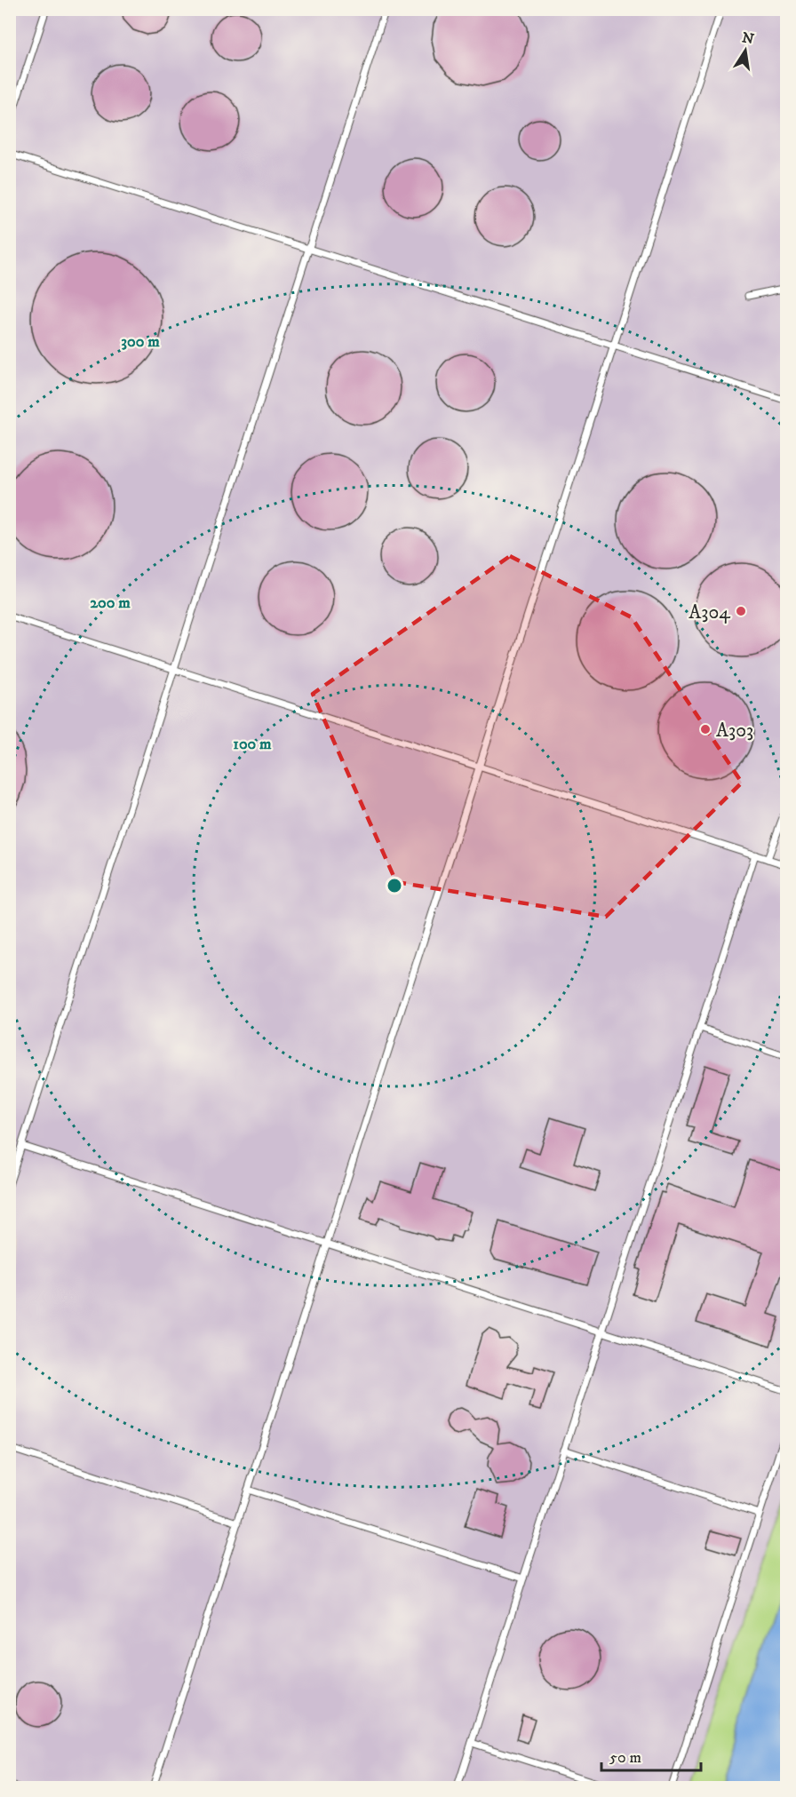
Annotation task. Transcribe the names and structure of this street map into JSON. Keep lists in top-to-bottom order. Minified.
{"places":["A304","A303"],"scale_bar":"50 m","north":"top","rings":["300 m","200 m","100 m"]}
